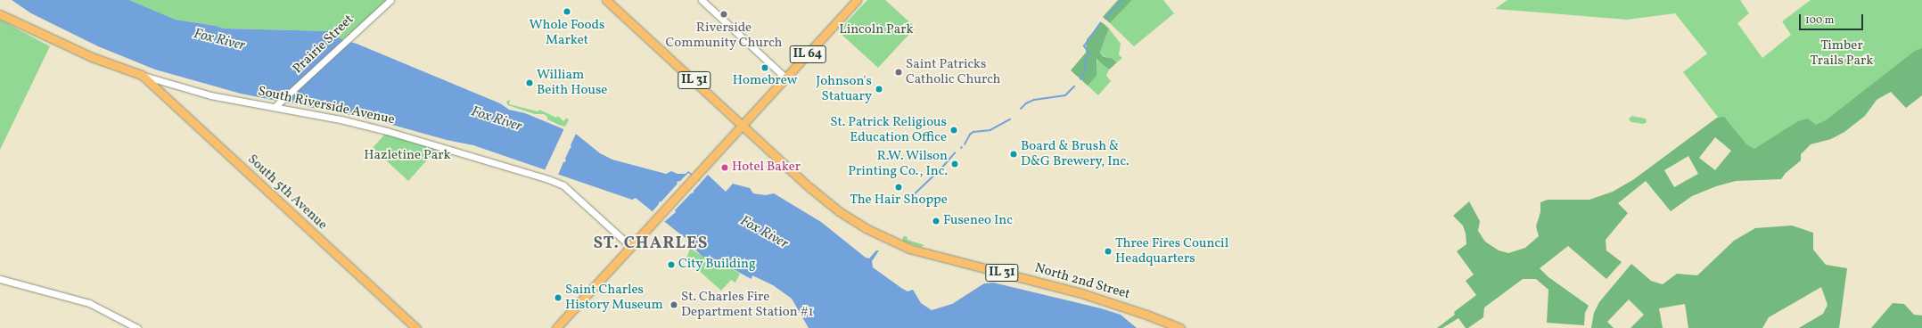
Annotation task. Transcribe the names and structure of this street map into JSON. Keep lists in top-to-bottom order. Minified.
{"streets":{"main road":["IL 64","IL 31","South Riverside Avenue","South 5th Avenue","North 2nd Street"],"street":["Prairie Street"]},"crossings":[["Prairie Street","South Riverside Avenue"],["IL 64","IL 31"],["IL 64","South Riverside Avenue"],["IL 64","North 2nd Street"],["IL 31","North 2nd Street"],["South Riverside Avenue","South 5th Avenue"]],"districts":["ST. CHARLES"],"water":["Fox River"],"parks":["Lincoln Park","Timber Trails Park","Hazletine Park"],"places":["Whole Foods Market","Riverside Community Church","Homebrew","Saint Patricks Catholic Church","William Beith House","Johnson's Statuary","St. Patrick Religious Education Office","Board & Brush & D&G Brewery, Inc.","R.W. Wilson Printing Co., Inc.","Hotel Baker","The Hair Shoppe","Fuseneo Inc","Three Fires Council Headquarters","City Building","Saint Charles History Museum","St. Charles Fire Department Station #1"],"scale_bar":"100 m"}
